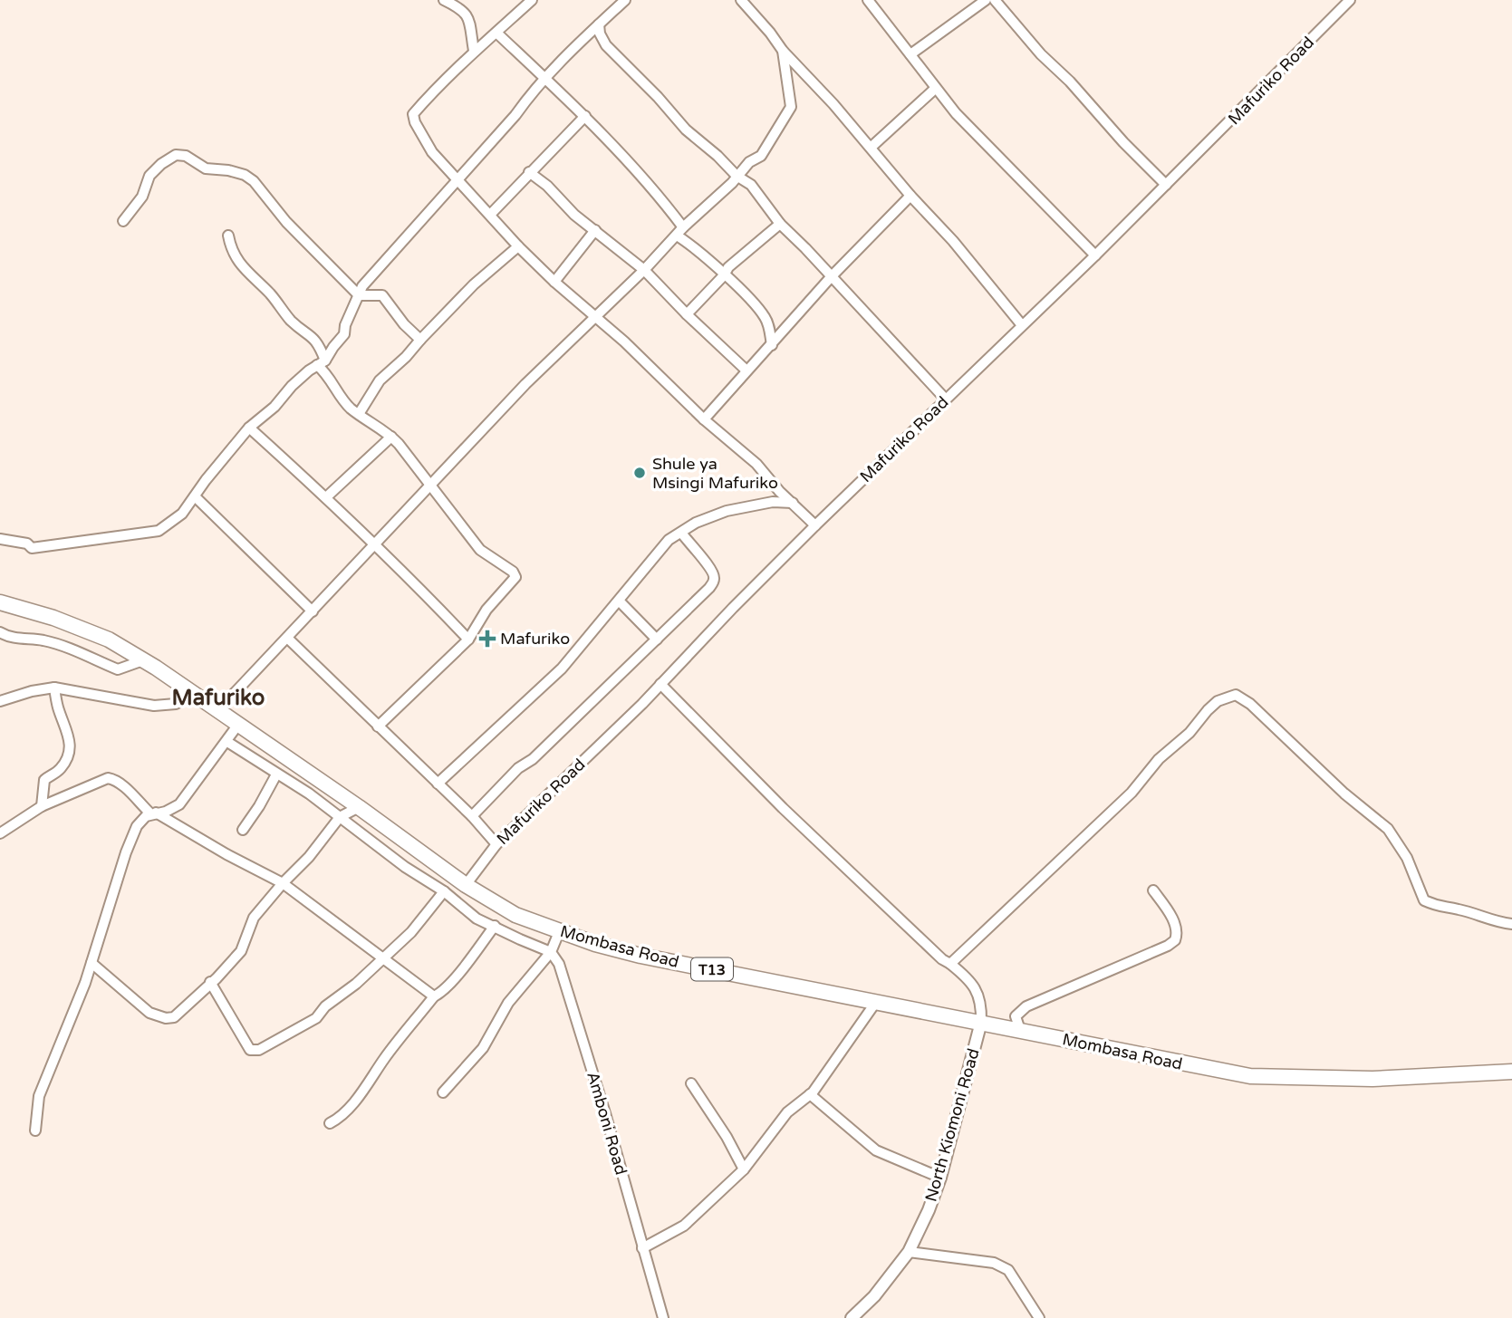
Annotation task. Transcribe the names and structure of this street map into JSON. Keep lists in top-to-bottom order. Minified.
{"streets":{"highway":["Mombasa Road","T13"],"main road":["North Kiomoni Road"],"street":["Mafuriko Road","Amboni Road"]},"crossings":[["Mafuriko Road","Mombasa Road"],["Mombasa Road","North Kiomoni Road"]],"districts":["Mafuriko"],"places":{"other":["Shule ya Msingi Mafuriko"],"health":["Mafuriko"]}}
